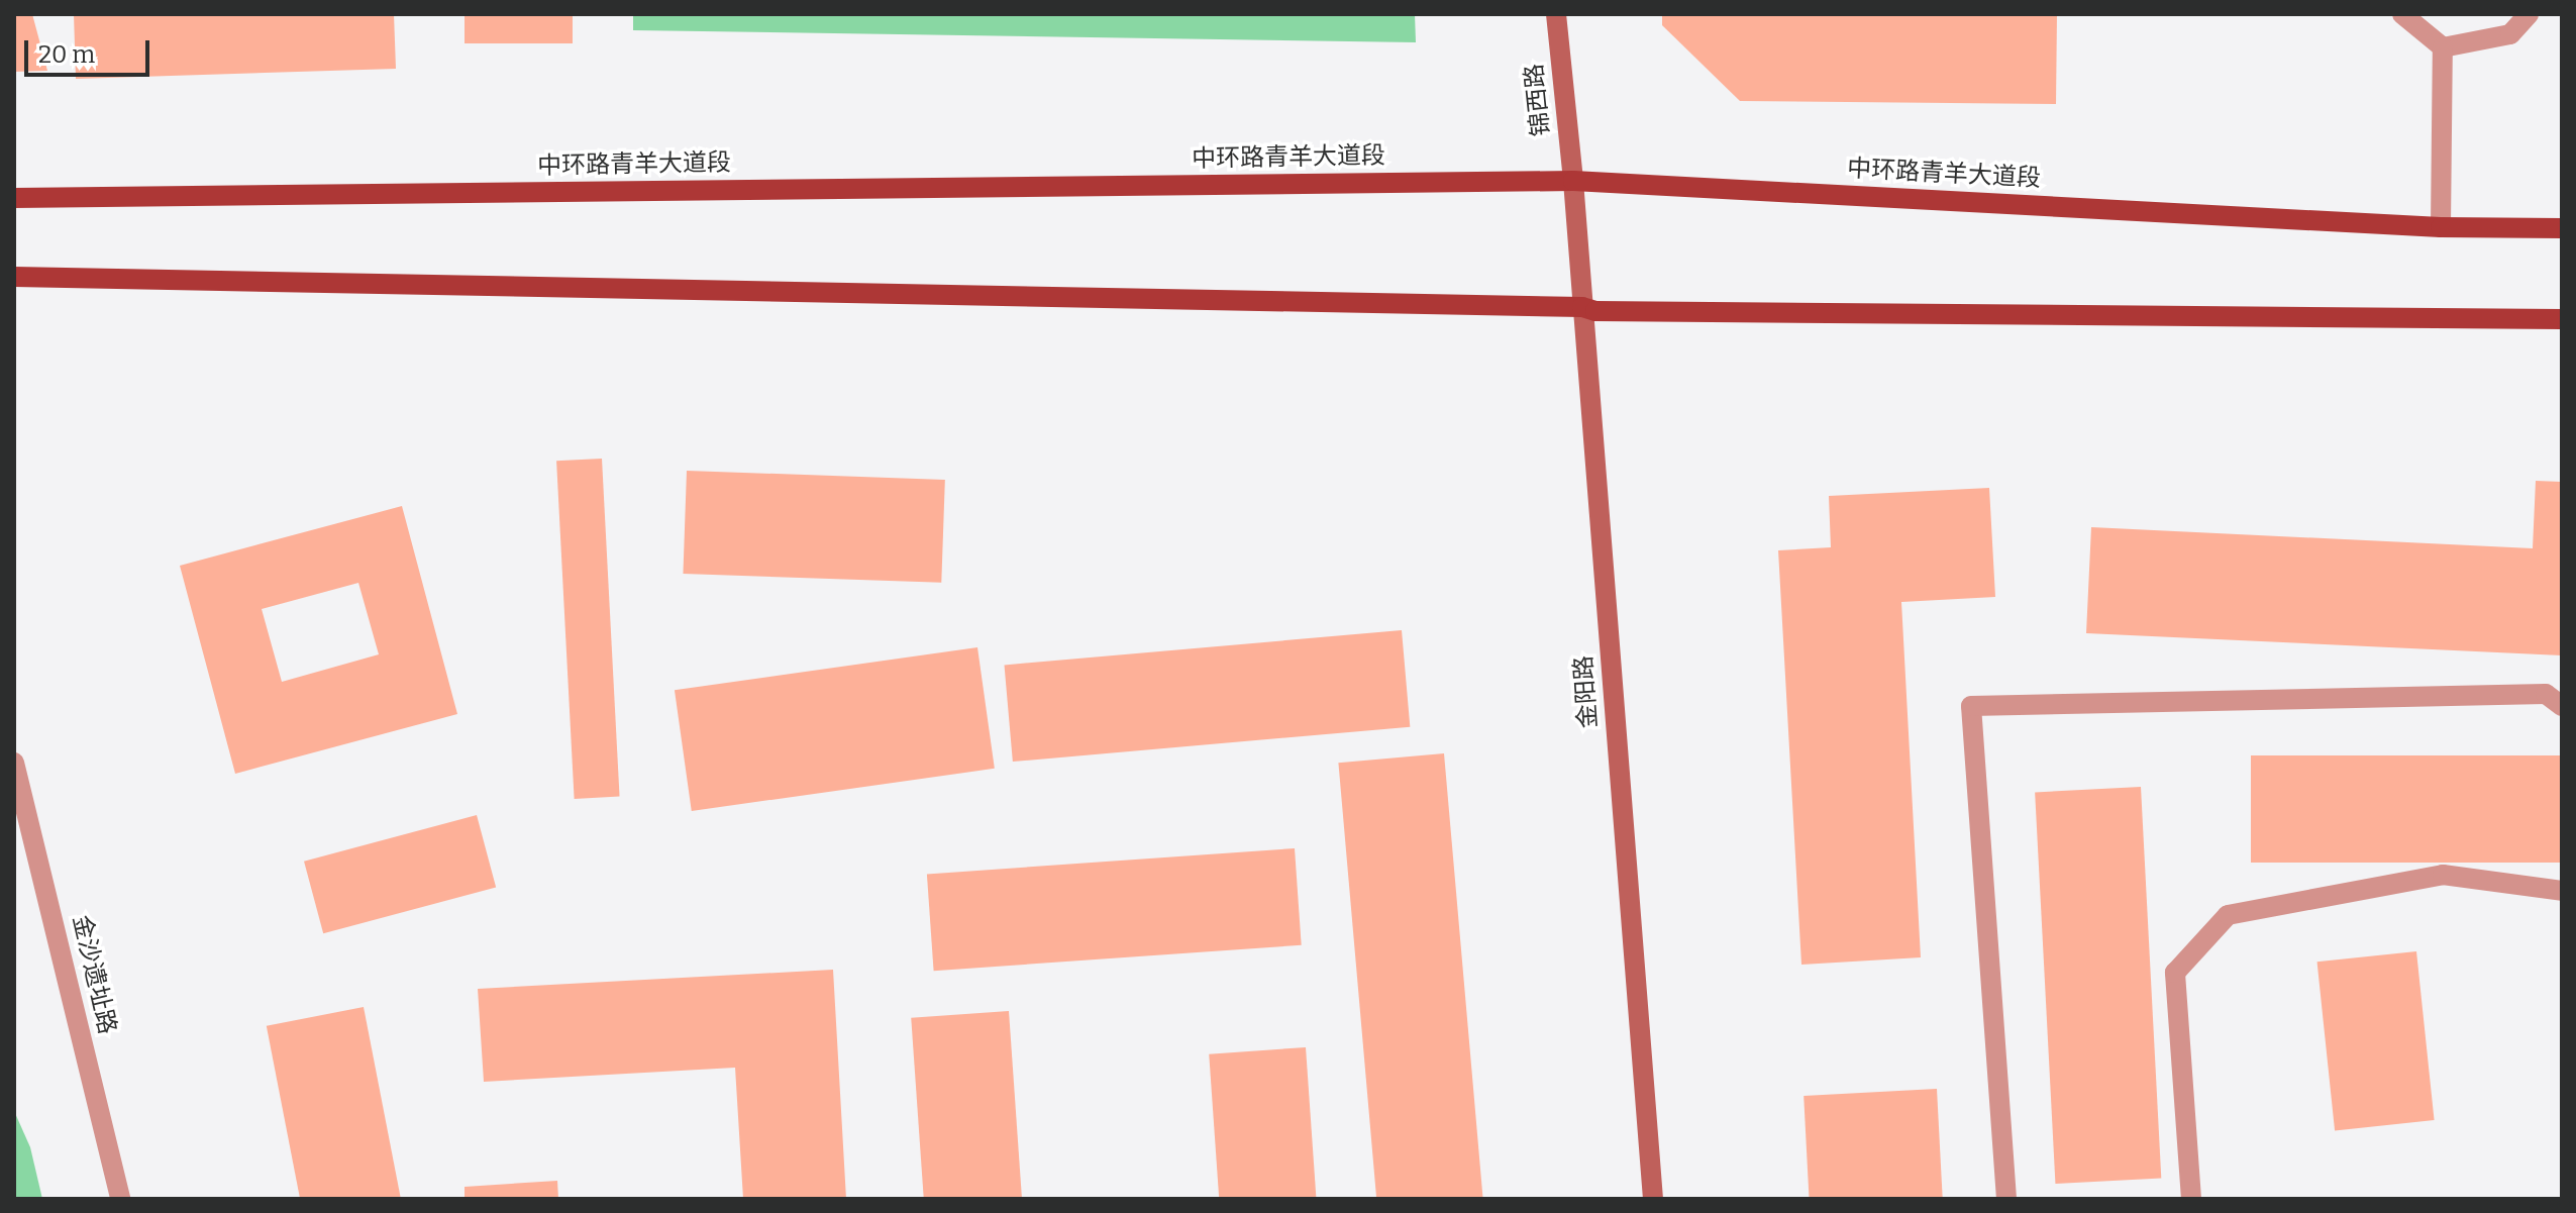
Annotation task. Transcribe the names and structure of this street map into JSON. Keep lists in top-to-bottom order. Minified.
{"streets":{"main road":["中环路青羊大道段"],"street":["锦西路","金阳路","金沙遗址路"]},"crossings":[["锦西路","中环路青羊大道段"],["锦西路","金阳路"],["中环路青羊大道段","金阳路"]],"scale_bar":"20 m"}
